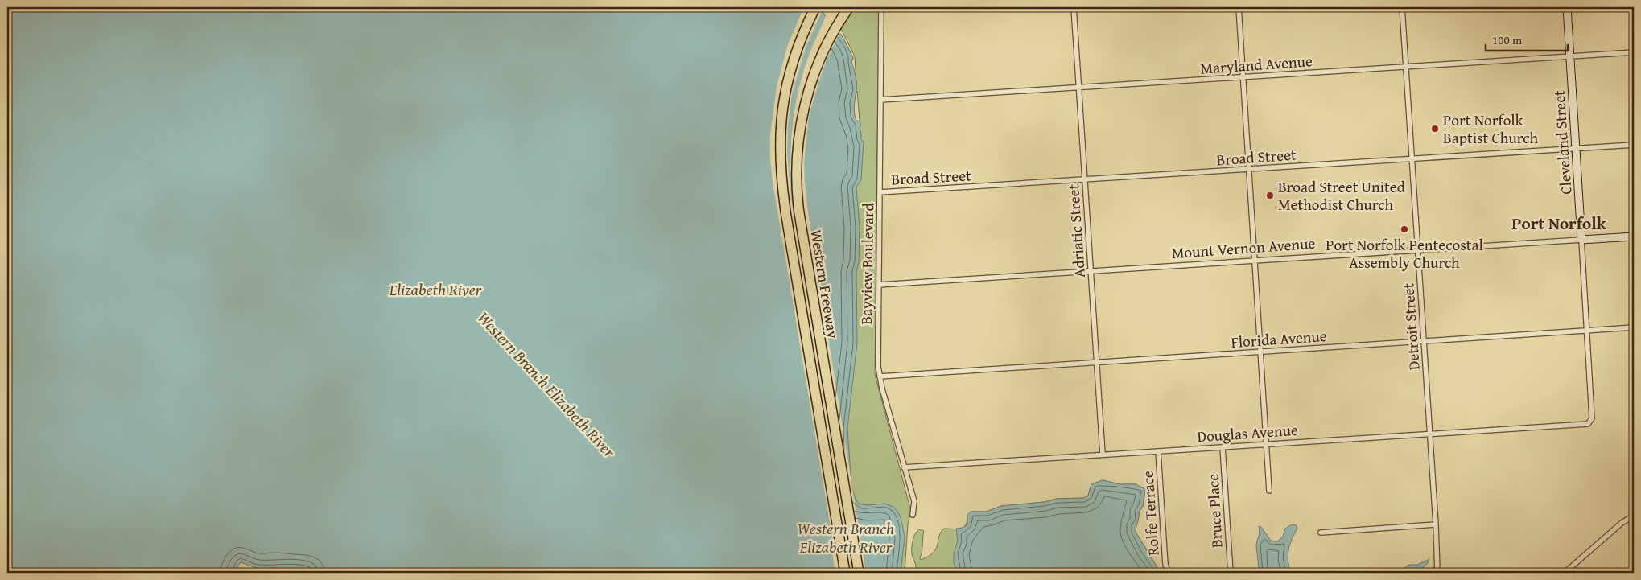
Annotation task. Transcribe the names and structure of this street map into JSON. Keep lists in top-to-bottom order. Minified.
{"streets":{"highway":["Western Freeway"],"street":["Maryland Avenue","Cleveland Street","Broad Street","Adriatic Street","Mount Vernon Avenue","Bayview Boulevard","Detroit Street","Florida Avenue","Douglas Avenue","Bruce Place","Rolfe Terrace"]},"crossings":[["Maryland Avenue","Cleveland Street"],["Maryland Avenue","Adriatic Street"],["Maryland Avenue","Bayview Boulevard"],["Maryland Avenue","Detroit Street"],["Cleveland Street","Broad Street"],["Cleveland Street","Mount Vernon Avenue"],["Cleveland Street","Florida Avenue"],["Cleveland Street","Douglas Avenue"],["Broad Street","Adriatic Street"],["Broad Street","Bayview Boulevard"],["Broad Street","Detroit Street"],["Adriatic Street","Mount Vernon Avenue"],["Adriatic Street","Florida Avenue"],["Adriatic Street","Douglas Avenue"],["Mount Vernon Avenue","Bayview Boulevard"],["Mount Vernon Avenue","Detroit Street"],["Bayview Boulevard","Florida Avenue"],["Bayview Boulevard","Douglas Avenue"],["Detroit Street","Florida Avenue"],["Detroit Street","Douglas Avenue"],["Douglas Avenue","Bruce Place"],["Douglas Avenue","Rolfe Terrace"]],"districts":["Port Norfolk"],"water":["Elizabeth River","Western Branch Elizabeth River"],"places":["Port Norfolk Baptist Church","Broad Street United Methodist Church","Port Norfolk Pentecostal Assembly Church"],"scale_bar":"100 m"}
